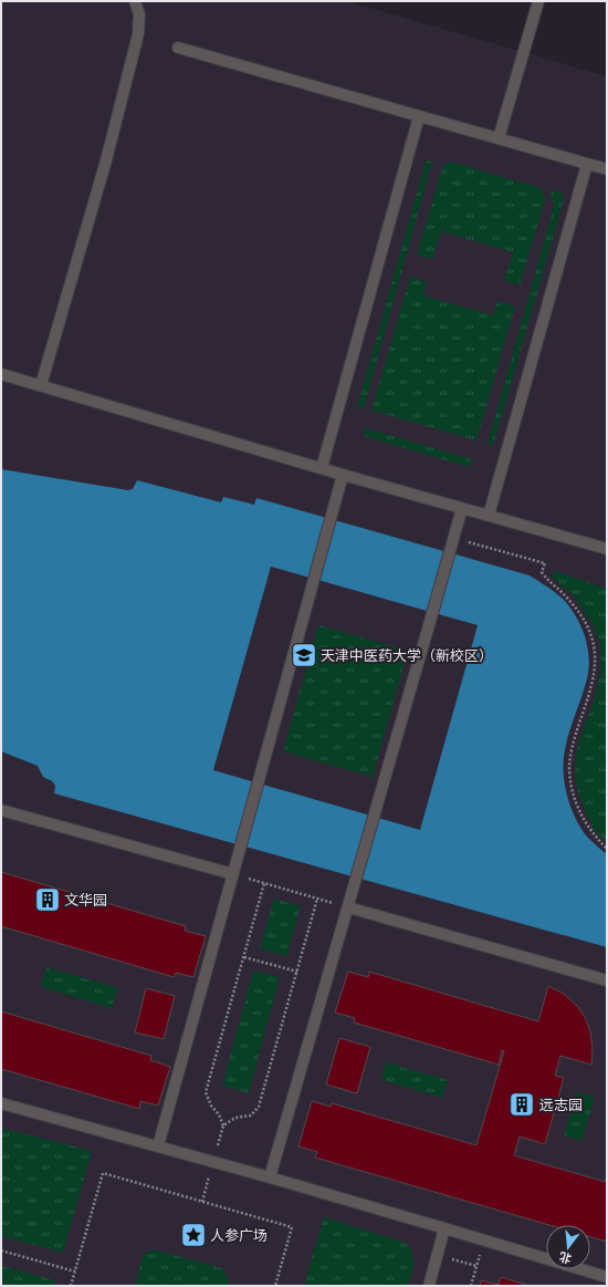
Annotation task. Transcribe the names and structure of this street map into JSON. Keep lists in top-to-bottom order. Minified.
{"places":{"school or university":["天津中医药大学（新校区）"],"building":["文华园","远志园"],"place":["人参广场"]},"north":"bottom"}
